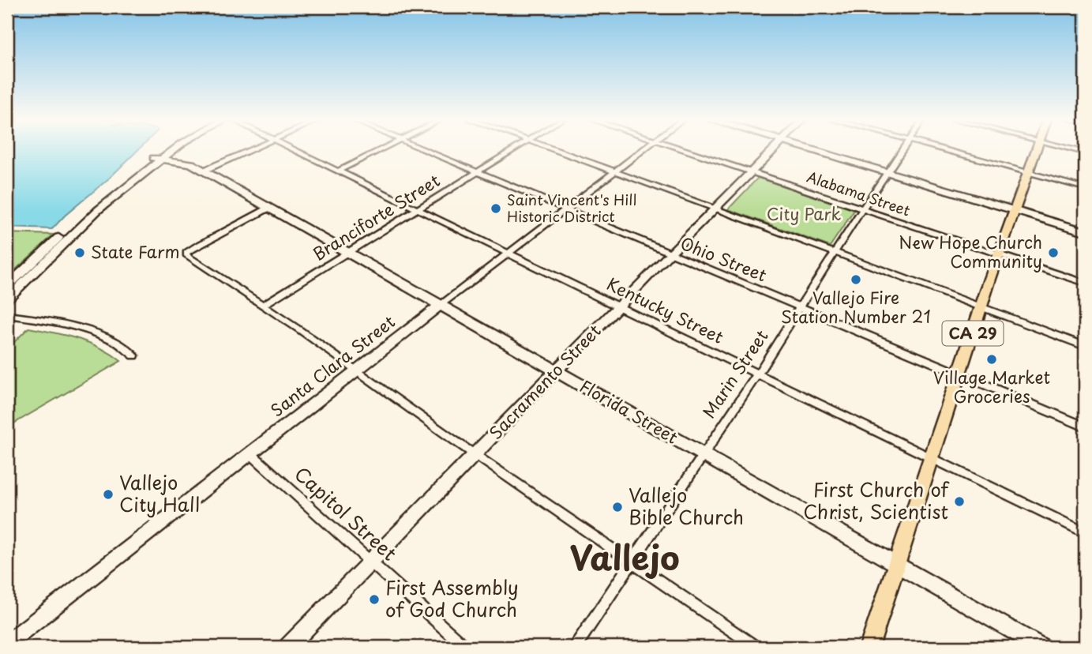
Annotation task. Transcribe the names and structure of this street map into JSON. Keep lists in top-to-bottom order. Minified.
{"streets":{"main road":["CA 29","Santa Clara Street","Sacramento Street","Florida Street"],"street":["Alabama Street","Branciforte Street","Ohio Street","Kentucky Street","Marin Street","Capitol Street"]},"crossings":[["Alabama Street","CA 29"],["Alabama Street","Marin Street"],["Alabama Street","Sacramento Street"],["Branciforte Street","Ohio Street"],["Branciforte Street","Kentucky Street"],["Branciforte Street","Florida Street"],["Ohio Street","CA 29"],["Ohio Street","Santa Clara Street"],["Ohio Street","Marin Street"],["Ohio Street","Sacramento Street"],["Kentucky Street","CA 29"],["Kentucky Street","Santa Clara Street"],["Kentucky Street","Marin Street"],["Kentucky Street","Sacramento Street"],["CA 29","Florida Street"],["Santa Clara Street","Florida Street"],["Santa Clara Street","Capitol Street"],["Marin Street","Florida Street"],["Sacramento Street","Florida Street"],["Sacramento Street","Capitol Street"]],"districts":["Vallejo"],"parks":["City Park"],"places":["Saint Vincent's Hill Historic District","State Farm","New Hope Church Community","Vallejo Fire Station Number 21","Village Market Groceries","Vallejo City Hall","First Church of Christ, Scientist","Vallejo Bible Church","First Assembly of God Church"]}
